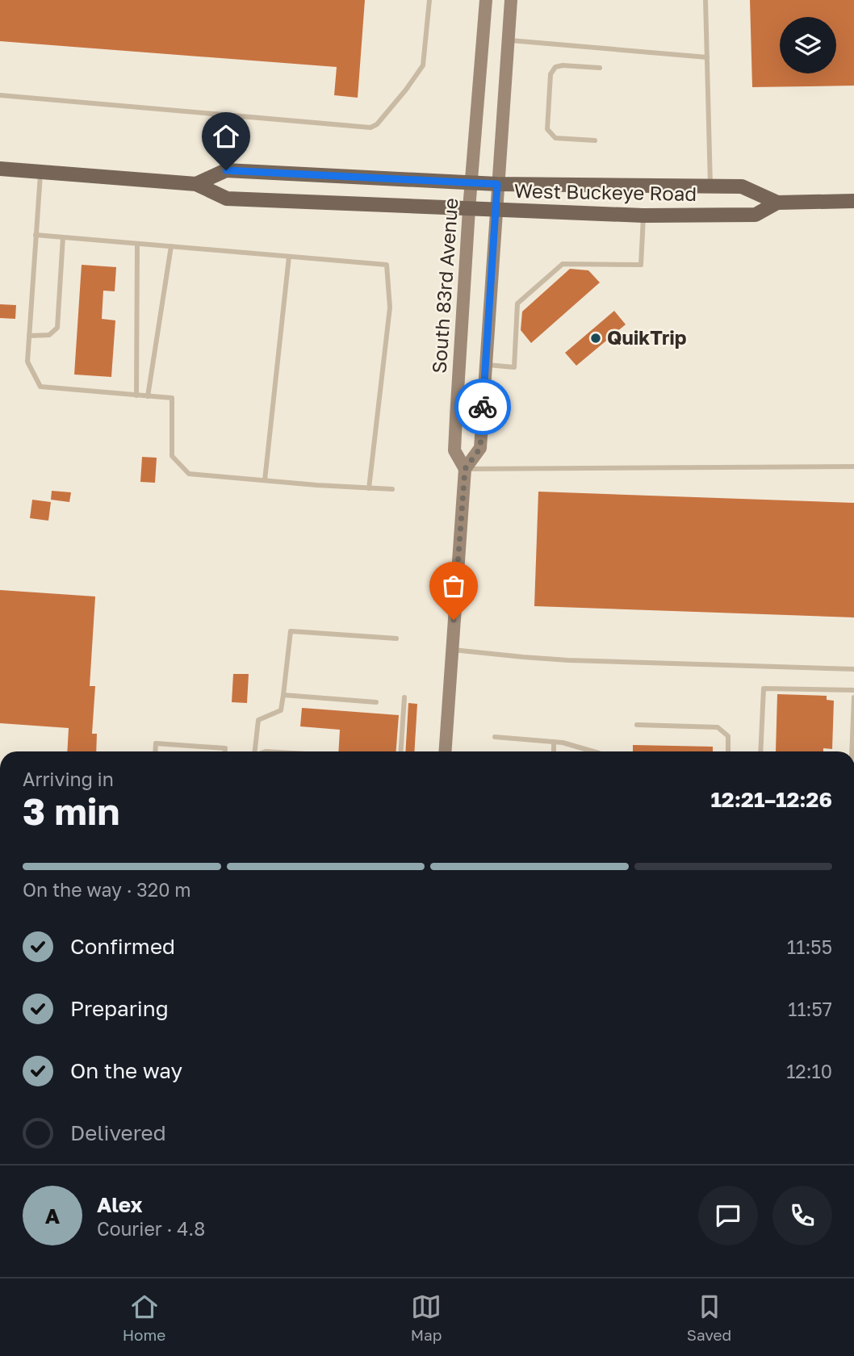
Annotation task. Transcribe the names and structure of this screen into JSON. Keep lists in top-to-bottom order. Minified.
{"streets":{"main road":["West Buckeye Road","South 83rd Avenue"]},"crossings":[["West Buckeye Road","South 83rd Avenue"]],"places":["QuikTrip"],"page":{"heading":["3 min","Arriving in","12:21–12:26"],"panel":["Alex","Courier · 4.8"],"bar":"On the way · 320 m","list":[["Confirmed","11:55"],["Preparing","11:57"],["On the way","12:10"],"Delivered"],"round":"A","tabs":["Home","Map","Saved"]}}
